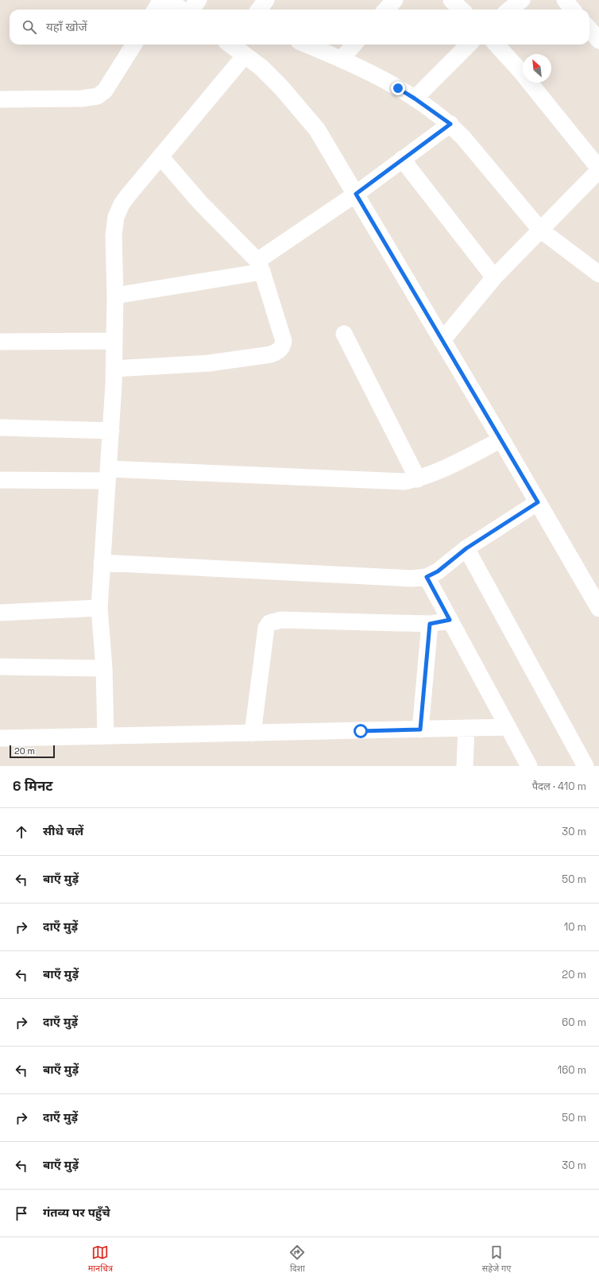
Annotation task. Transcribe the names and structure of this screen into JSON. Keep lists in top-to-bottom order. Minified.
{"scale_bar":"20 m","north":"top left","page":{"search":"यहाँ खोजें","scale":"20 m","heading":["6 मिनट","पैदल · 410 m"],"list":[["सीधे चलें","30 m"],["बाएँ मुड़ें","50 m"],["दाएँ मुड़ें","10 m"],["बाएँ मुड़ें","20 m"],["दाएँ मुड़ें","60 m"],["बाएँ मुड़ें","160 m"],["दाएँ मुड़ें","50 m"],["बाएँ मुड़ें","30 m"],"गंतव्य पर पहुँचे"],"nav":["मानचित्र","दिशा","सहेजे गए"]}}
